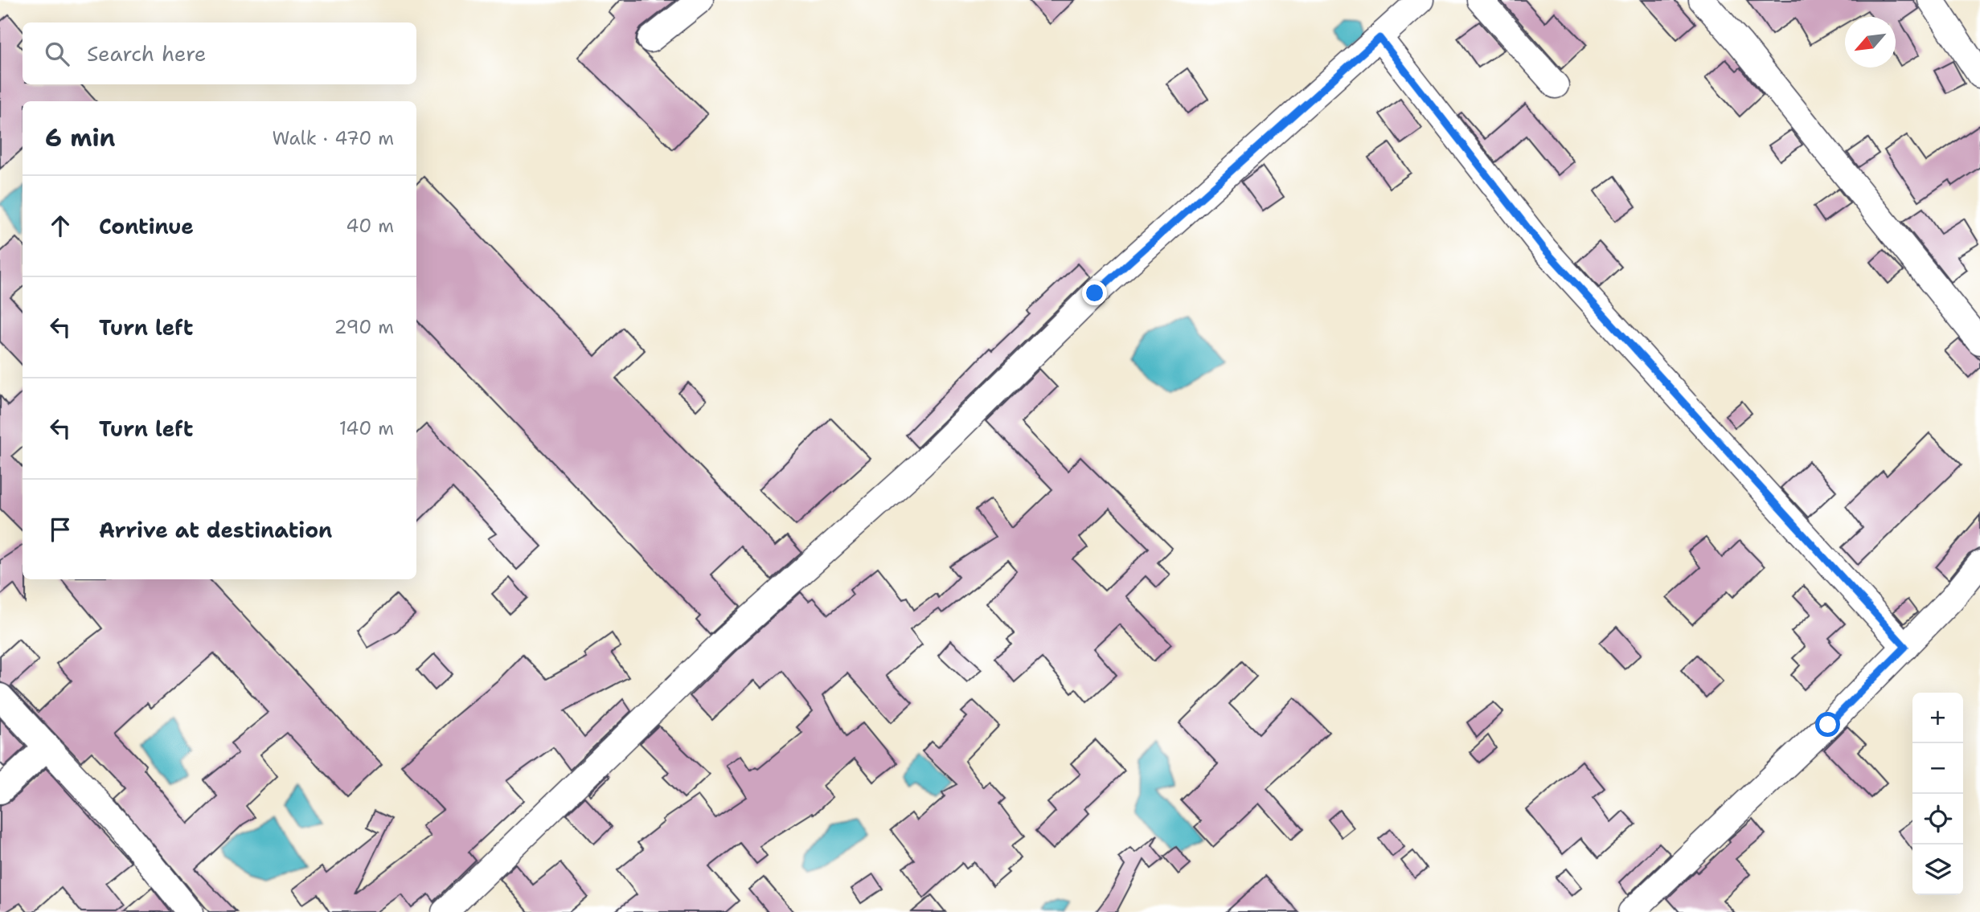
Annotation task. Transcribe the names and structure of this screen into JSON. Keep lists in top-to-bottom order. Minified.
{"north":"bottom left","page":{"search":"Search here","heading":["6 min","Walk · 470 m"],"list":[["Continue","40 m"],["Turn left","290 m"],["Turn left","140 m"],"Arrive at destination"],"map_buttons":["+","−"]}}
